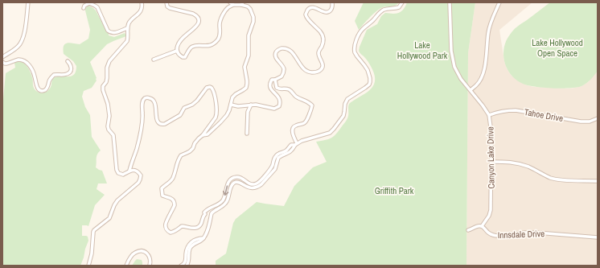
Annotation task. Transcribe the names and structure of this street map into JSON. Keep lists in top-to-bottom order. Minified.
{"streets":{"street":["Tahoe Drive","Canyon Lake Drive","Innsdale Drive"]},"crossings":[["Tahoe Drive","Canyon Lake Drive"],["Canyon Lake Drive","Innsdale Drive"]],"parks":["Lake Hollywood Open Space","Lake Hollywood Park","Griffith Park"]}
